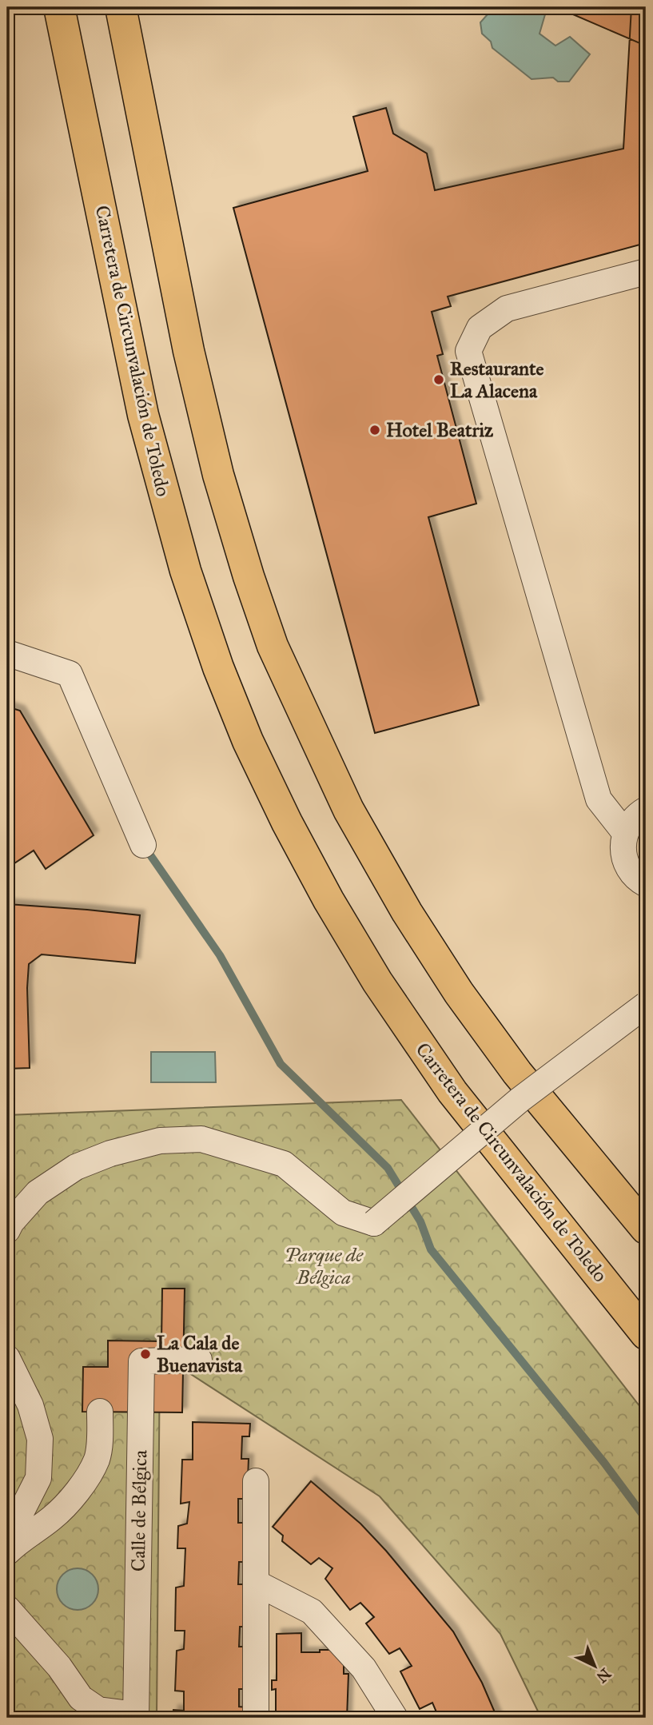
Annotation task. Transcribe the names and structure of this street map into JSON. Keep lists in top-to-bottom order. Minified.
{"streets":{"highway":["Carretera de Circunvalación de Toledo"],"street":["Calle de Bélgica"]},"parks":["Parque de Bélgica"],"places":["Restaurante La Alacena","Hotel Beatriz","La Cala de Buenavista"],"north":"bottom right"}
